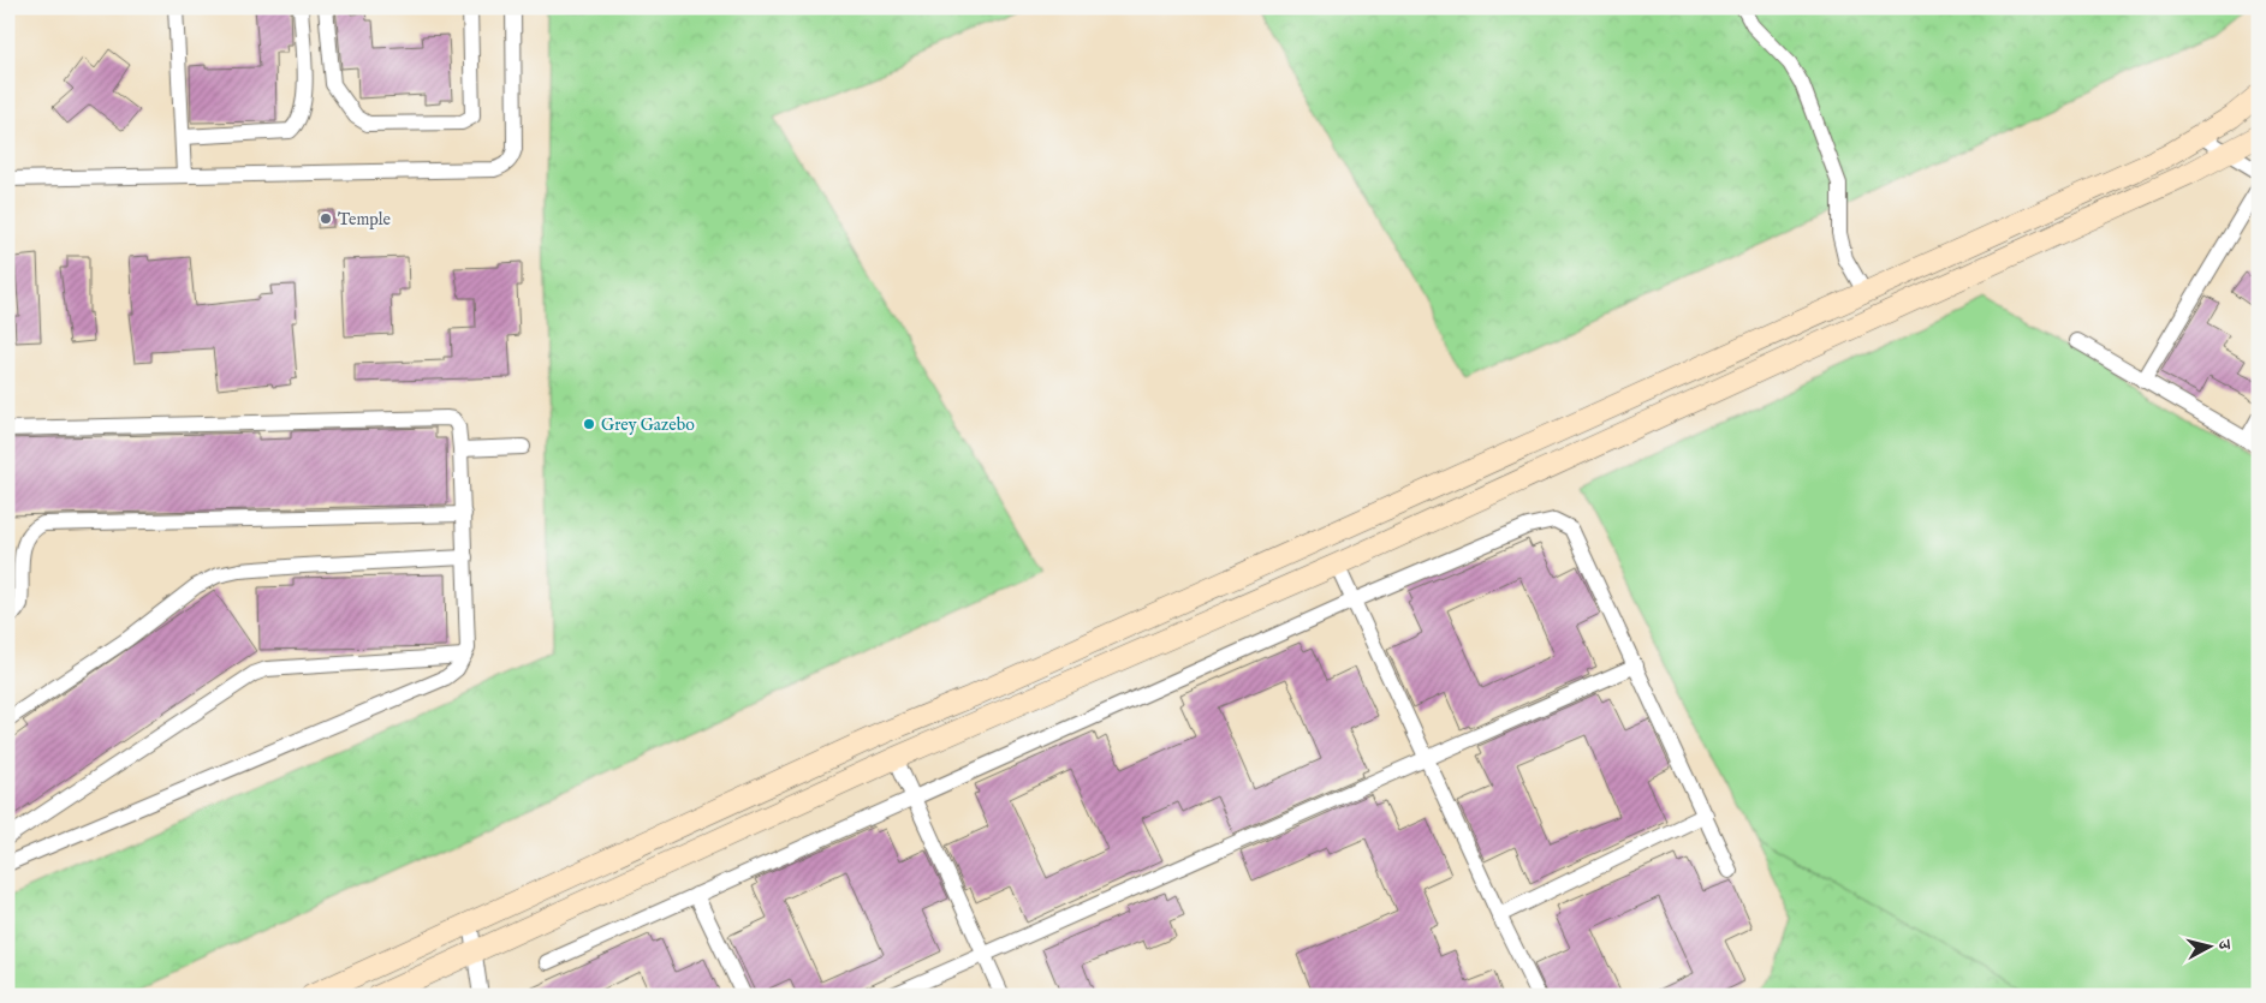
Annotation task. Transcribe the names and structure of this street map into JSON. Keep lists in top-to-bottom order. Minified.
{"places":["Temple","Grey Gazebo"],"north":"right"}
